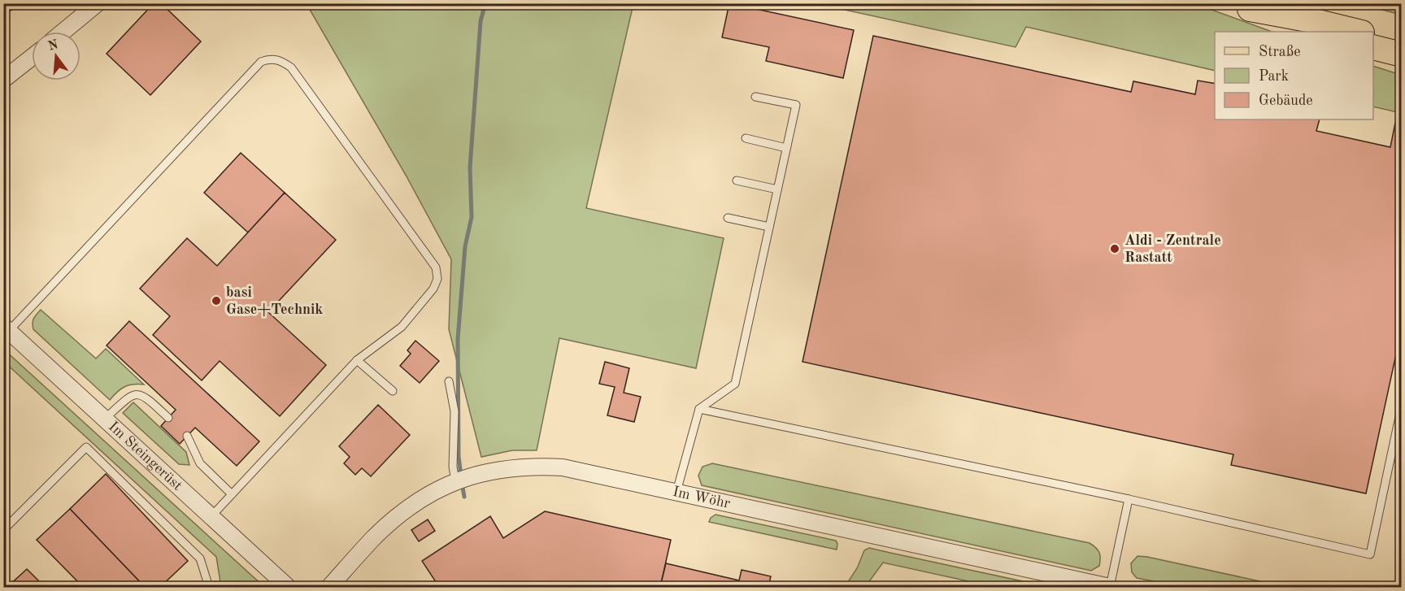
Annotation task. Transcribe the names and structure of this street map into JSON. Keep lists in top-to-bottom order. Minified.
{"streets":{"street":["Im Steingerüst","Im Wöhr"]},"places":["Aldi - Zentrale Rastatt","basi Gase+Technik"],"legend":["Straße","Park","Gebäude"],"north":"top"}
